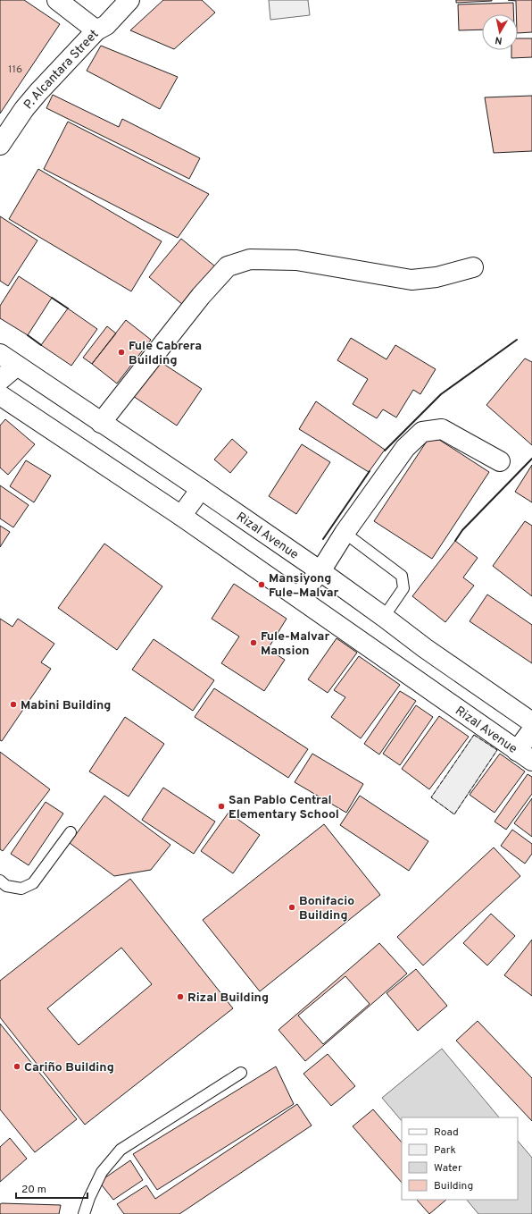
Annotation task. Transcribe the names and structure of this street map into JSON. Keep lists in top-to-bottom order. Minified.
{"streets":{"main road":["P. Alcantara Street","Rizal Avenue"]},"places":["Fule Cabrera Building","Mansiyong Fule–Malvar","Fule-Malvar Mansion","Mabini Building","San Pablo Central Elementary School","Bonifacio Building","Rizal Building","Cariño Building"],"house_numbers":["116"],"legend":["Road","Park","Water","Building"],"scale_bar":"20 m","north":"bottom"}
